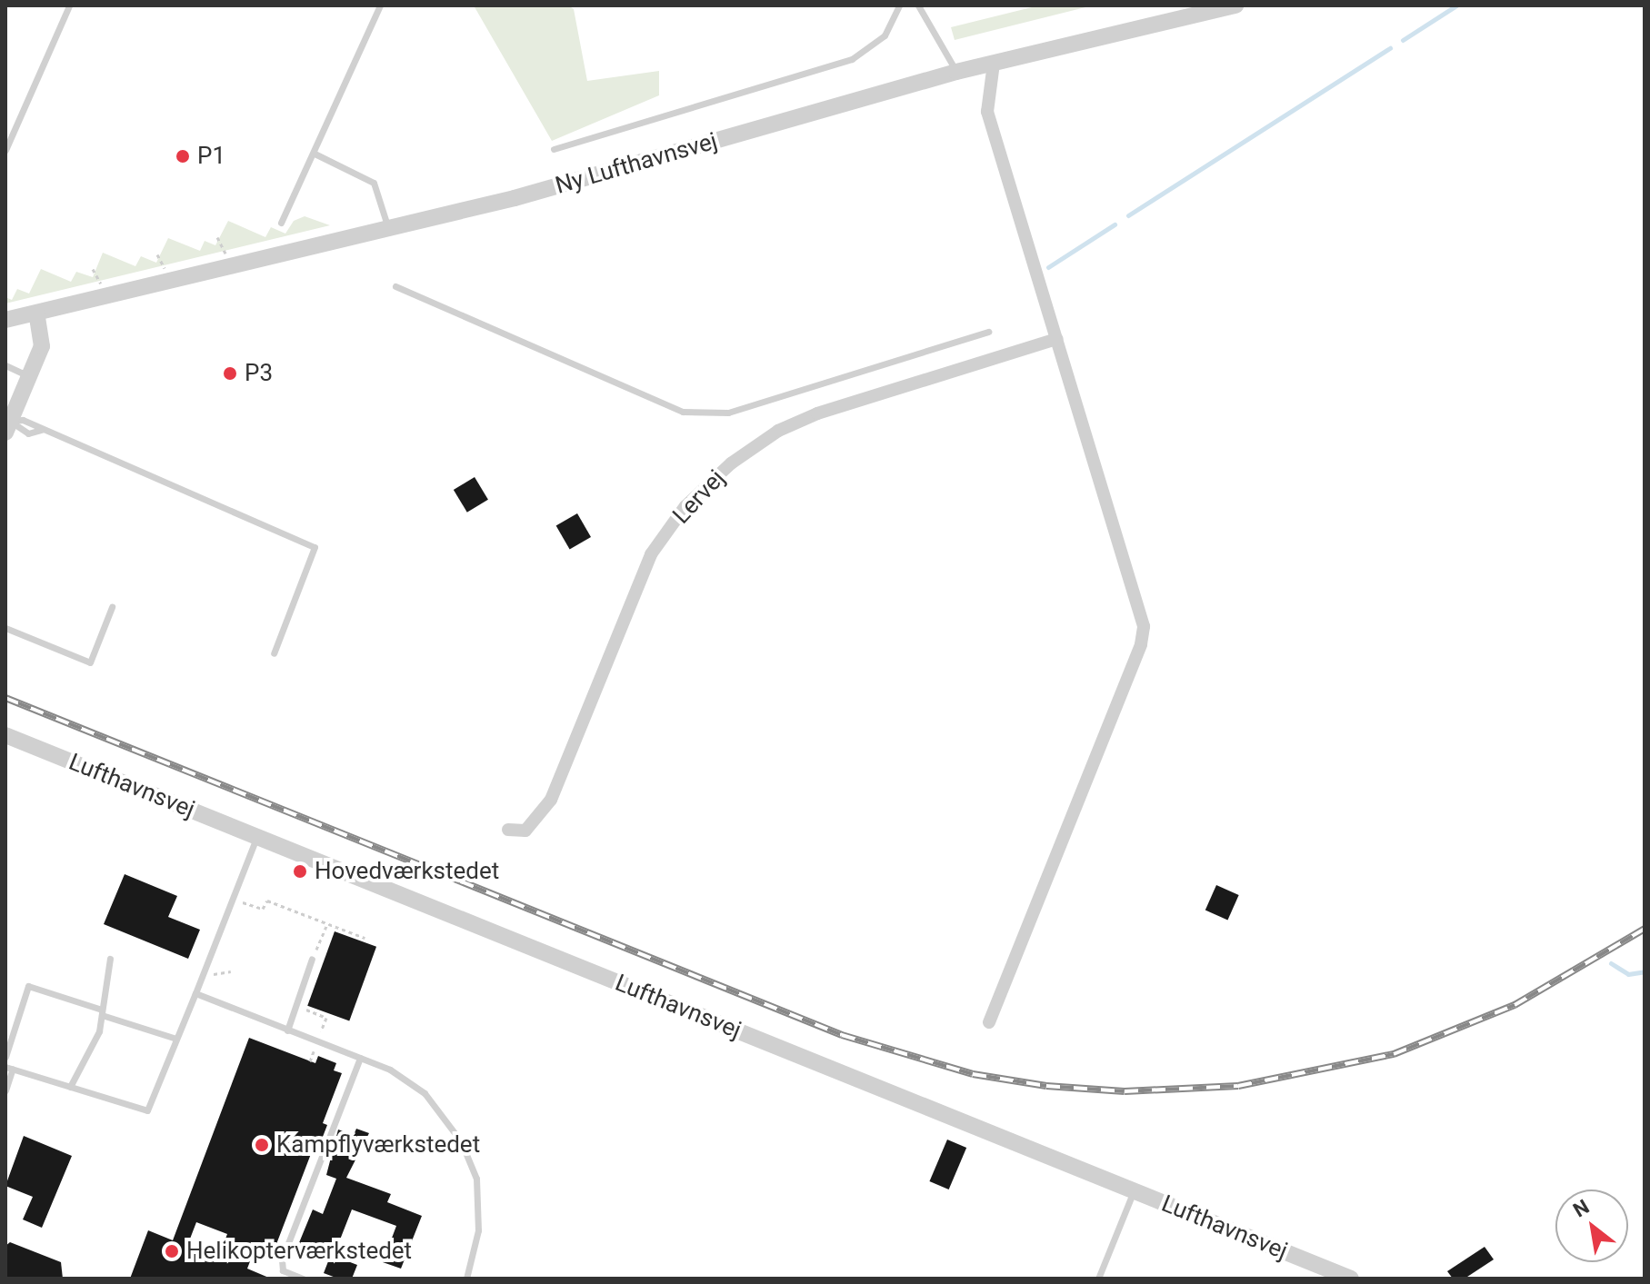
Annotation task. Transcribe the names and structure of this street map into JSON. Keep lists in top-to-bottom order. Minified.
{"streets":{"street":["Ny Lufthavnsvej","Lervej","Lufthavnsvej"]},"places":["P1","P3","Hovedværkstedet","Kampflyværkstedet","Helikopterværkstedet"],"north":"top left"}
